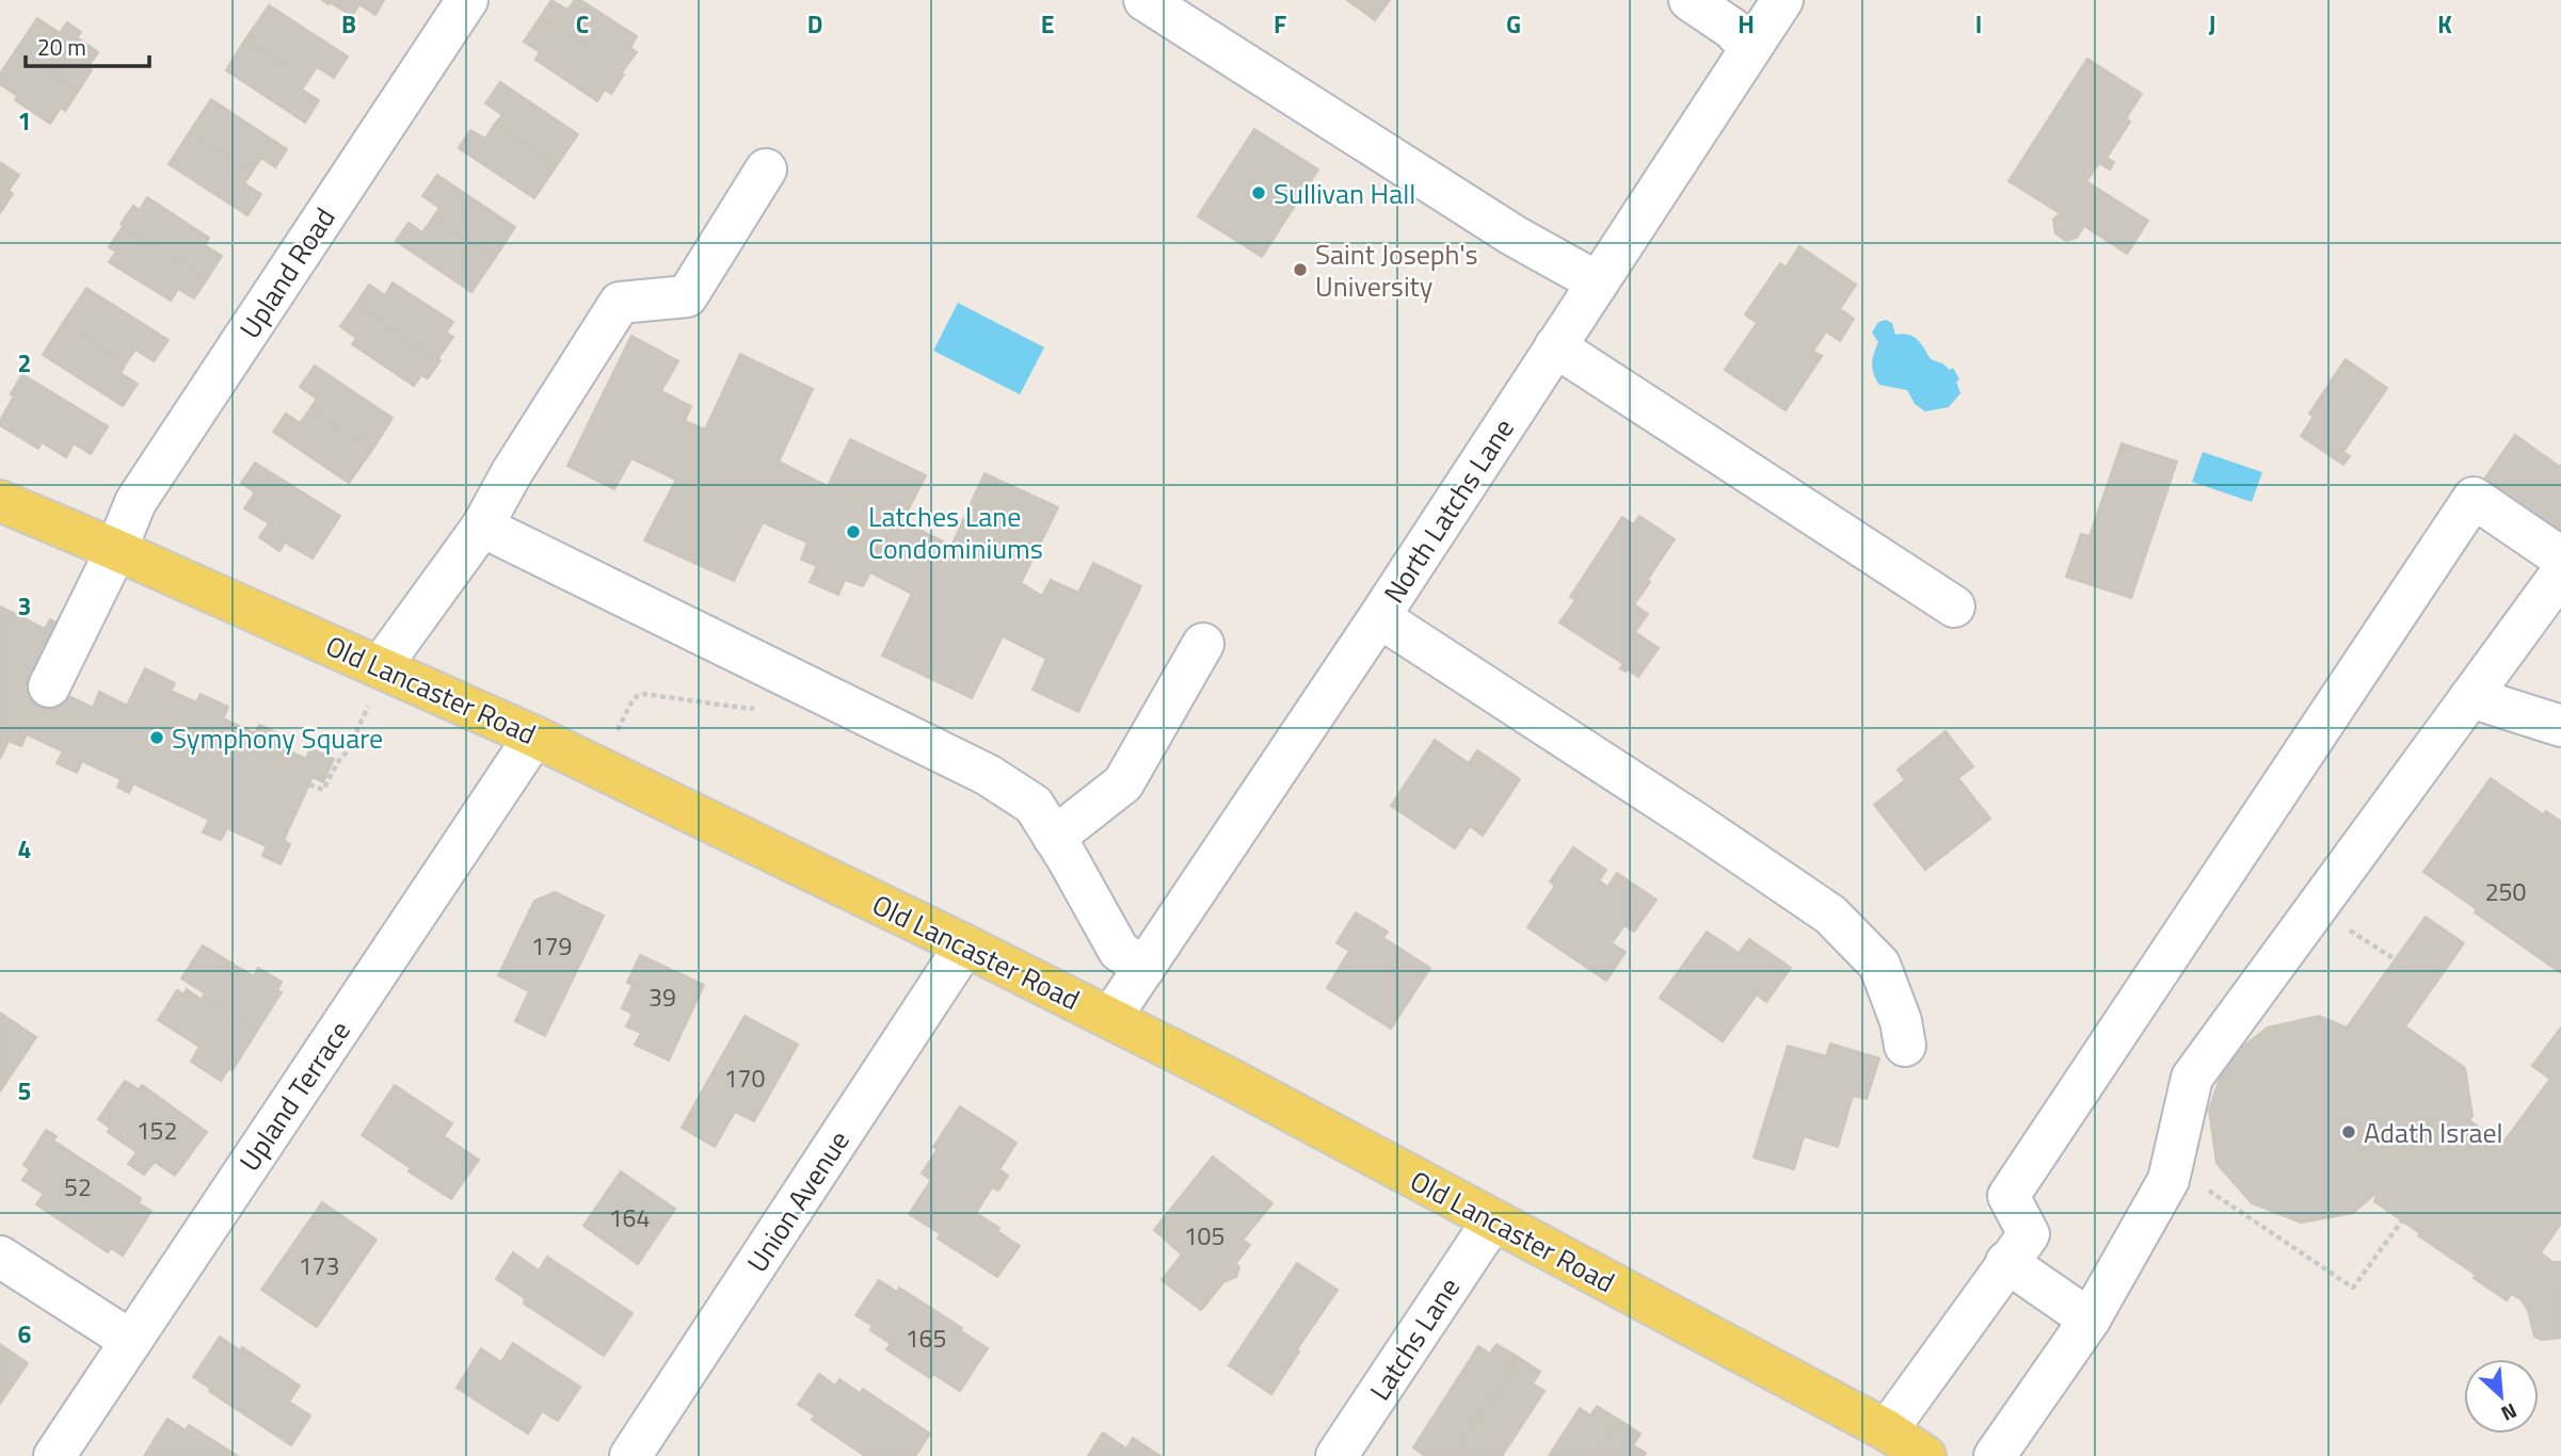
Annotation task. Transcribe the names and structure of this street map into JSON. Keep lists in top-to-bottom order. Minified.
{"streets":{"main road":["Old Lancaster Road"],"street":["Upland Road","North Latchs Lane","Upland Terrace","Union Avenue","Latchs Lane"]},"crossings":[["Upland Road","Old Lancaster Road"],["North Latchs Lane","Old Lancaster Road"],["Old Lancaster Road","Upland Terrace"],["Old Lancaster Road","Union Avenue"],["Old Lancaster Road","Latchs Lane"]],"places":["Sullivan Hall","Saint Joseph's University","Latches Lane Condominiums","Symphony Square","Adath Israel"],"house_numbers":["250","179","39","170","152","52","164","105","173","165"],"scale_bar":"20 m","north":"bottom right","grid":{"columns":["B","C","D","E","F","G","H","I","J","K"],"rows":["1","2","3","4","5","6"]}}
